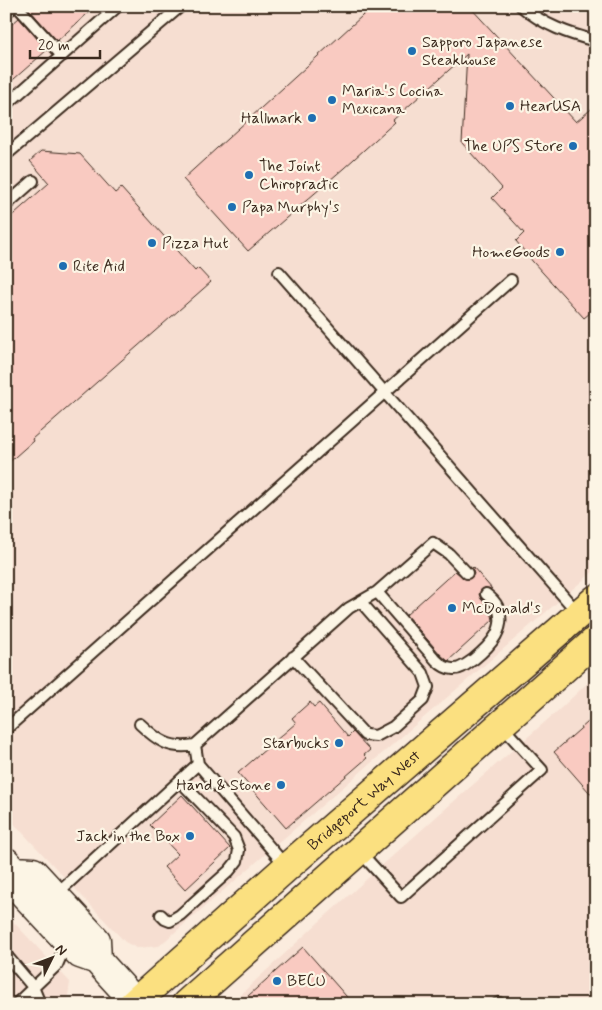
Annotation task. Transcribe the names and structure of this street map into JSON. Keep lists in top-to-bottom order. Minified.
{"streets":{"main road":["Bridgeport Way West"]},"places":["Sapporo Japanese Steakhouse","Maria's Cocina Mexicana","HearUSA","Hallmark","The UPS Store","The Joint Chiropractic","Papa Murphy's","Pizza Hut","HomeGoods","Rite Aid","McDonald's","Starbucks","Hand & Stone","Jack in the Box","BECU"],"scale_bar":"20 m","north":"top right"}
